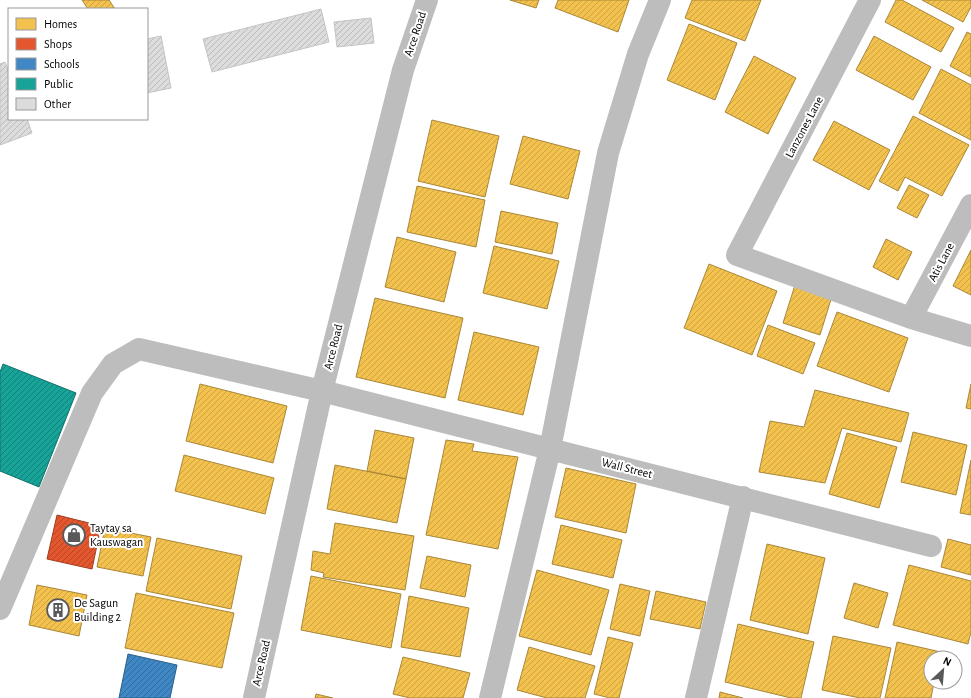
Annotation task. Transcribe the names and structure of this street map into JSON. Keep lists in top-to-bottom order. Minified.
{"streets":{"street":["Arce Road","Lanzones Lane","Atis Lane","Wall Street"]},"crossings":[["Arce Road","Wall Street"],["Lanzones Lane","Atis Lane"]],"places":{"shop":["Taytay sa Kauswagan"],"building":["De Sagun Building 2"]},"legend":["Homes","Shops","Schools","Public","Other"],"north":"top right"}
